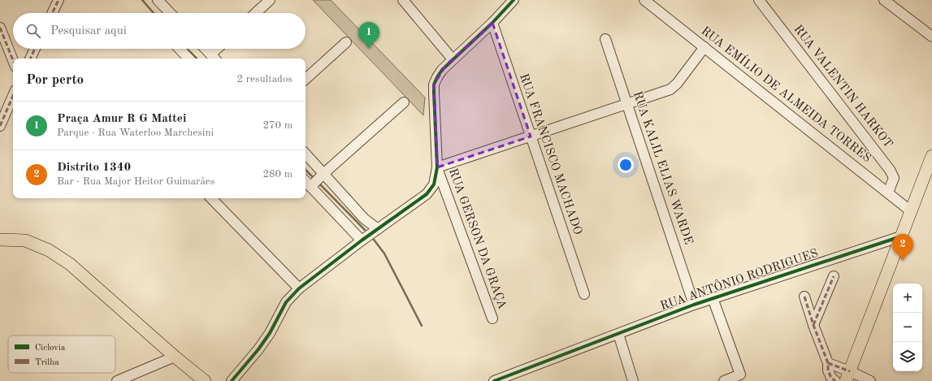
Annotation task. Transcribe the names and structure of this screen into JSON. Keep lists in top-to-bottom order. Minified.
{"streets":{"street":["RUA VALENTIN HARKOT","RUA EMÍLIO DE ALMEIDA TORRES","RUA FRANCISCO MACHADO","RUA KALIL ELIAS WARDE","RUA GERSON DA GRAÇA","RUA ANTÔNIO RODRIGUES"]},"crossings":[["RUA VALENTIN HARKOT","RUA EMÍLIO DE ALMEIDA TORRES"],["RUA KALIL ELIAS WARDE","RUA ANTÔNIO RODRIGUES"]],"legend":["Ciclovia","Trilha"],"page":{"search":"Pesquisar aqui","pins":["1","2"],"heading":["Por perto","2 resultados"],"list":[{"mark":"1","name":"Praça Amur R G Mattei","note":"Parque · Rua Waterloo Marchesini","value":"270 m"},{"mark":"2","name":"Distrito 1340","note":"Bar · Rua Major Heitor Guimarães","value":"280 m"}],"map_buttons":["+","−"]}}
